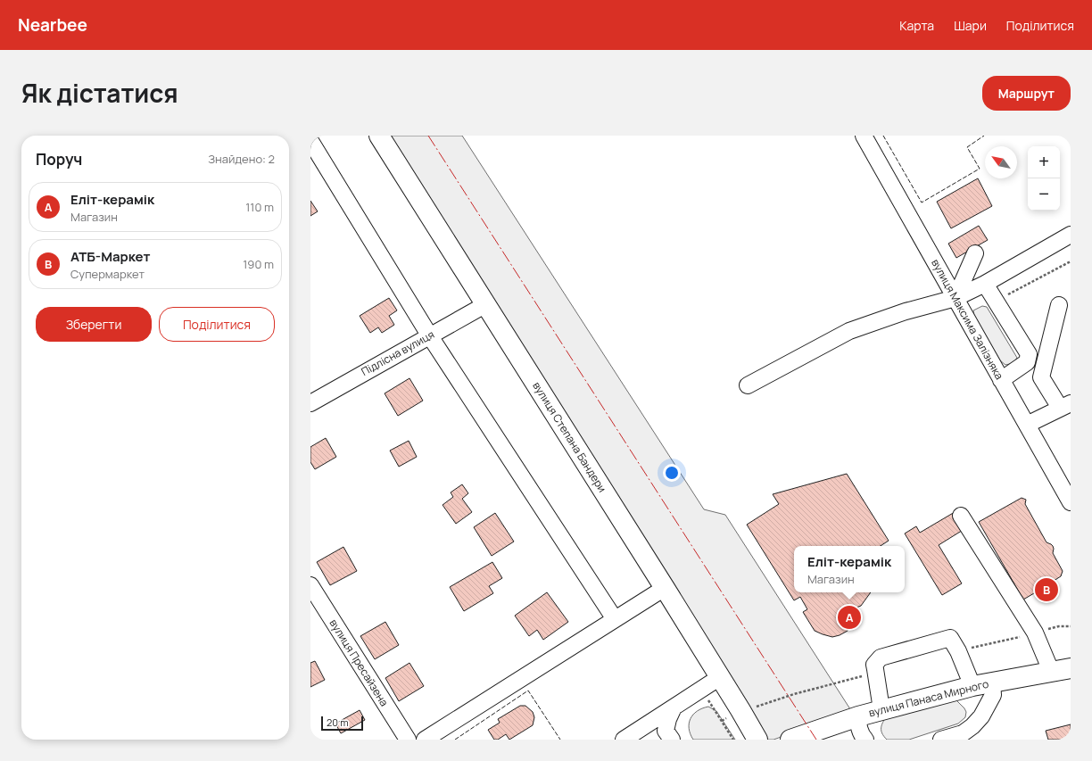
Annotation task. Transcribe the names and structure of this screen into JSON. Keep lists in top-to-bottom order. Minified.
{"streets":{"main road":["вулиця Степана Бандери","вулиця Панаса Мирного"],"street":["вулиця Максима Залізняка","Підлісна вулиця","вулиця Пресайзена"]},"crossings":[["Підлісна вулиця","вулиця Степана Бандери"]],"scale_bar":"20 m","north":"top left","page":{"header":"Nearbee","nav":["Карта","Шари","Поділитися"],"title":"Як дістатися","buttons":["Маршрут",["Зберегти","Поділитися"]],"heading":["Поруч","Знайдено: 2"],"map_buttons":["+","−"],"list":[{"mark":"A","name":"Еліт-керамік","note":"Магазин","value":"110 m"},{"mark":"B","name":"АТБ-Маркет","note":"Супермаркет","value":"190 m"}],"popup":["Еліт-керамік","Магазин"],"pins":["B","A"],"scale":"20 m"}}
